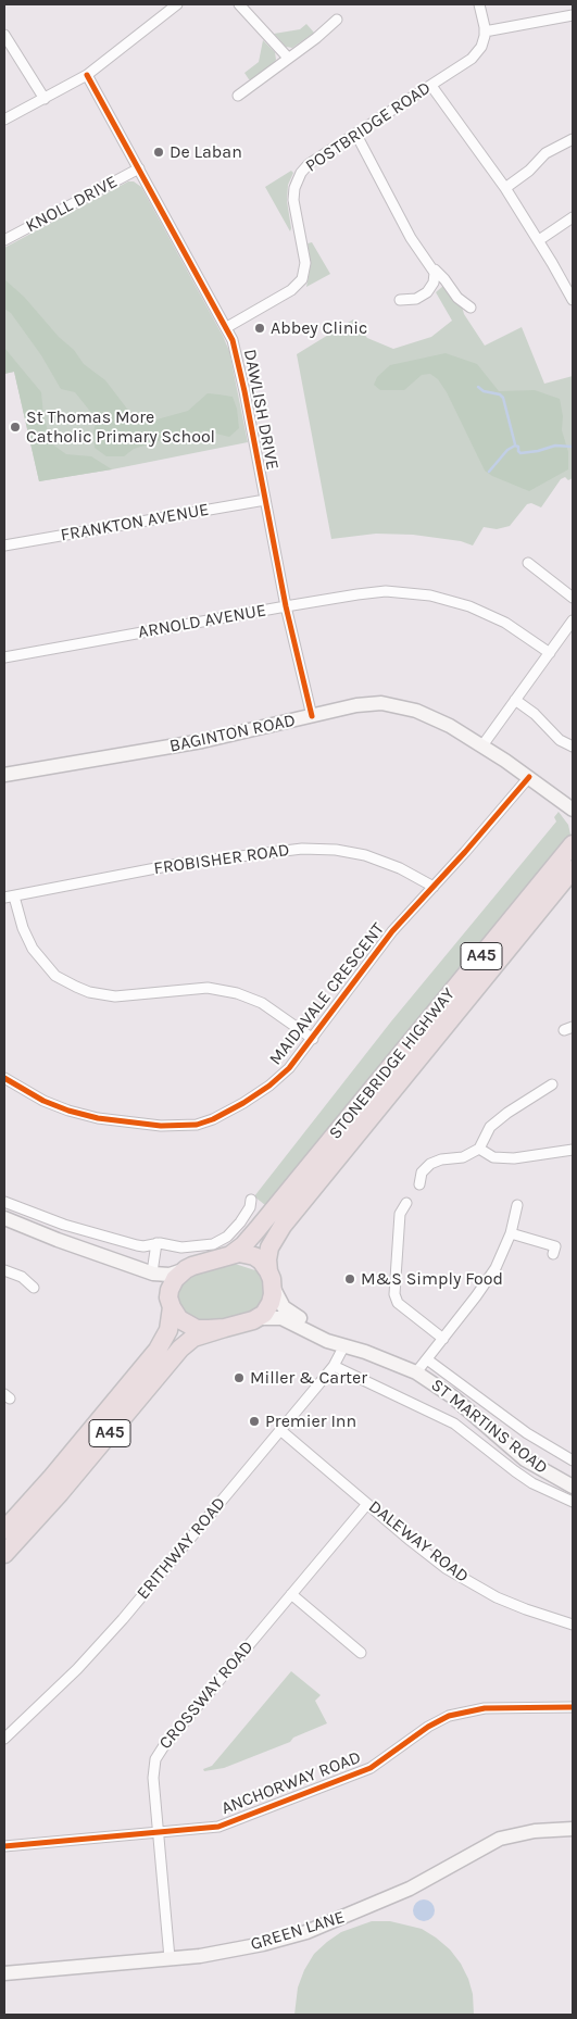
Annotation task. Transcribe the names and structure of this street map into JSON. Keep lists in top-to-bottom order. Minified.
{"streets":{"highway":["A45","STONEBRIDGE HIGHWAY"],"street":["POSTBRIDGE ROAD","KNOLL DRIVE","DAWLISH DRIVE","FRANKTON AVENUE","ARNOLD AVENUE","BAGINTON ROAD","FROBISHER ROAD","MAIDAVALE CRESCENT","ST MARTINS ROAD","DALEWAY ROAD","ERITHWAY ROAD","CROSSWAY ROAD","ANCHORWAY ROAD","GREEN LANE"]},"crossings":[["POSTBRIDGE ROAD","DAWLISH DRIVE"],["KNOLL DRIVE","DAWLISH DRIVE"],["DAWLISH DRIVE","FRANKTON AVENUE"],["DAWLISH DRIVE","ARNOLD AVENUE"],["DAWLISH DRIVE","BAGINTON ROAD"],["BAGINTON ROAD","MAIDAVALE CRESCENT"],["FROBISHER ROAD","MAIDAVALE CRESCENT"],["A45","STONEBRIDGE HIGHWAY"],["A45","ST MARTINS ROAD"],["STONEBRIDGE HIGHWAY","ST MARTINS ROAD"],["ST MARTINS ROAD","ERITHWAY ROAD"],["DALEWAY ROAD","ERITHWAY ROAD"],["DALEWAY ROAD","CROSSWAY ROAD"],["CROSSWAY ROAD","ANCHORWAY ROAD"],["CROSSWAY ROAD","GREEN LANE"]],"places":["De Laban","Abbey Clinic","St Thomas More Catholic Primary School","M&S Simply Food","Miller & Carter","Premier Inn"]}
